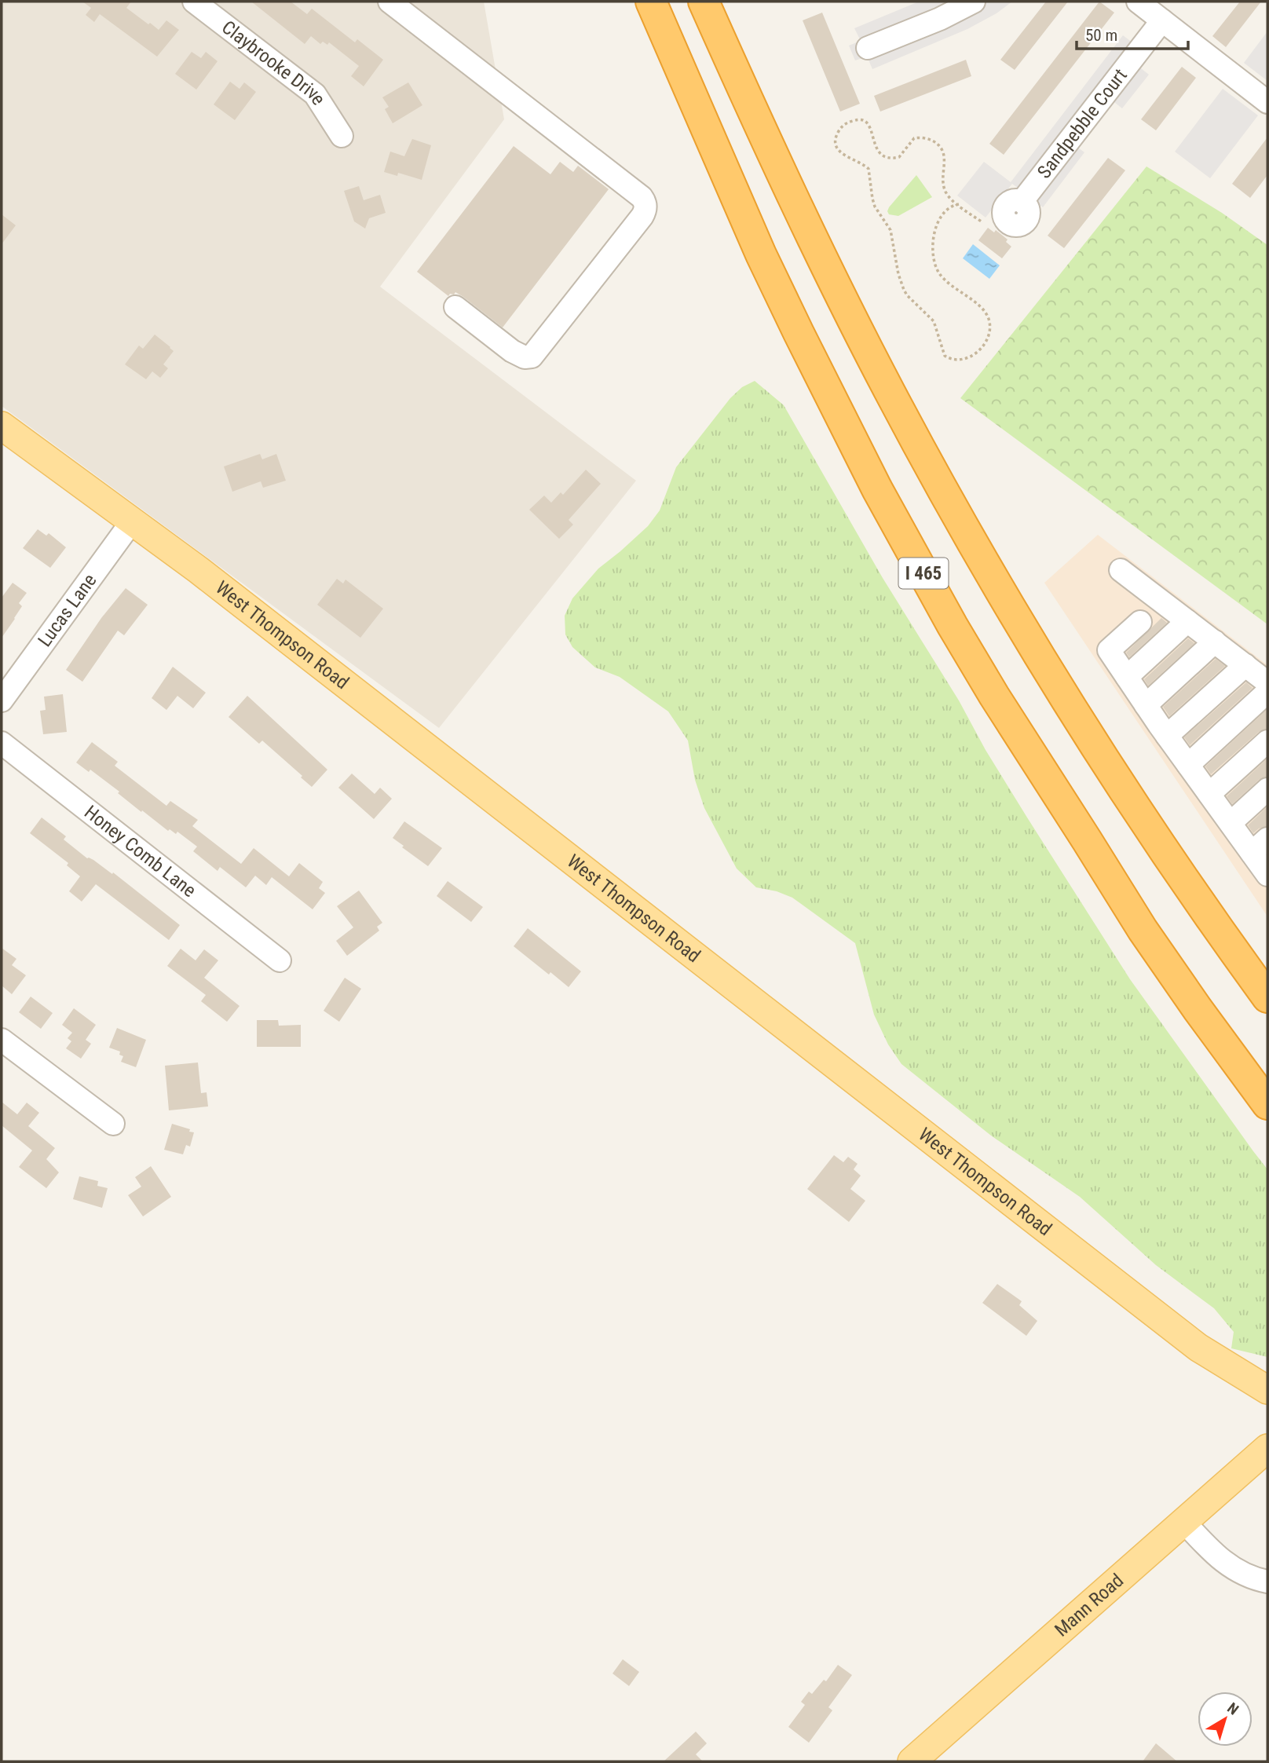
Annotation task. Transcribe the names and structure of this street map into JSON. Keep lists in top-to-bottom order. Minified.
{"streets":{"highway":["I 465"],"main road":["West Thompson Road","Mann Road"],"street":["Claybrooke Drive","Sandpebble Court","Lucas Lane","Honey Comb Lane"]},"crossings":[["Lucas Lane","West Thompson Road"]],"scale_bar":"50 m","north":"top right"}
